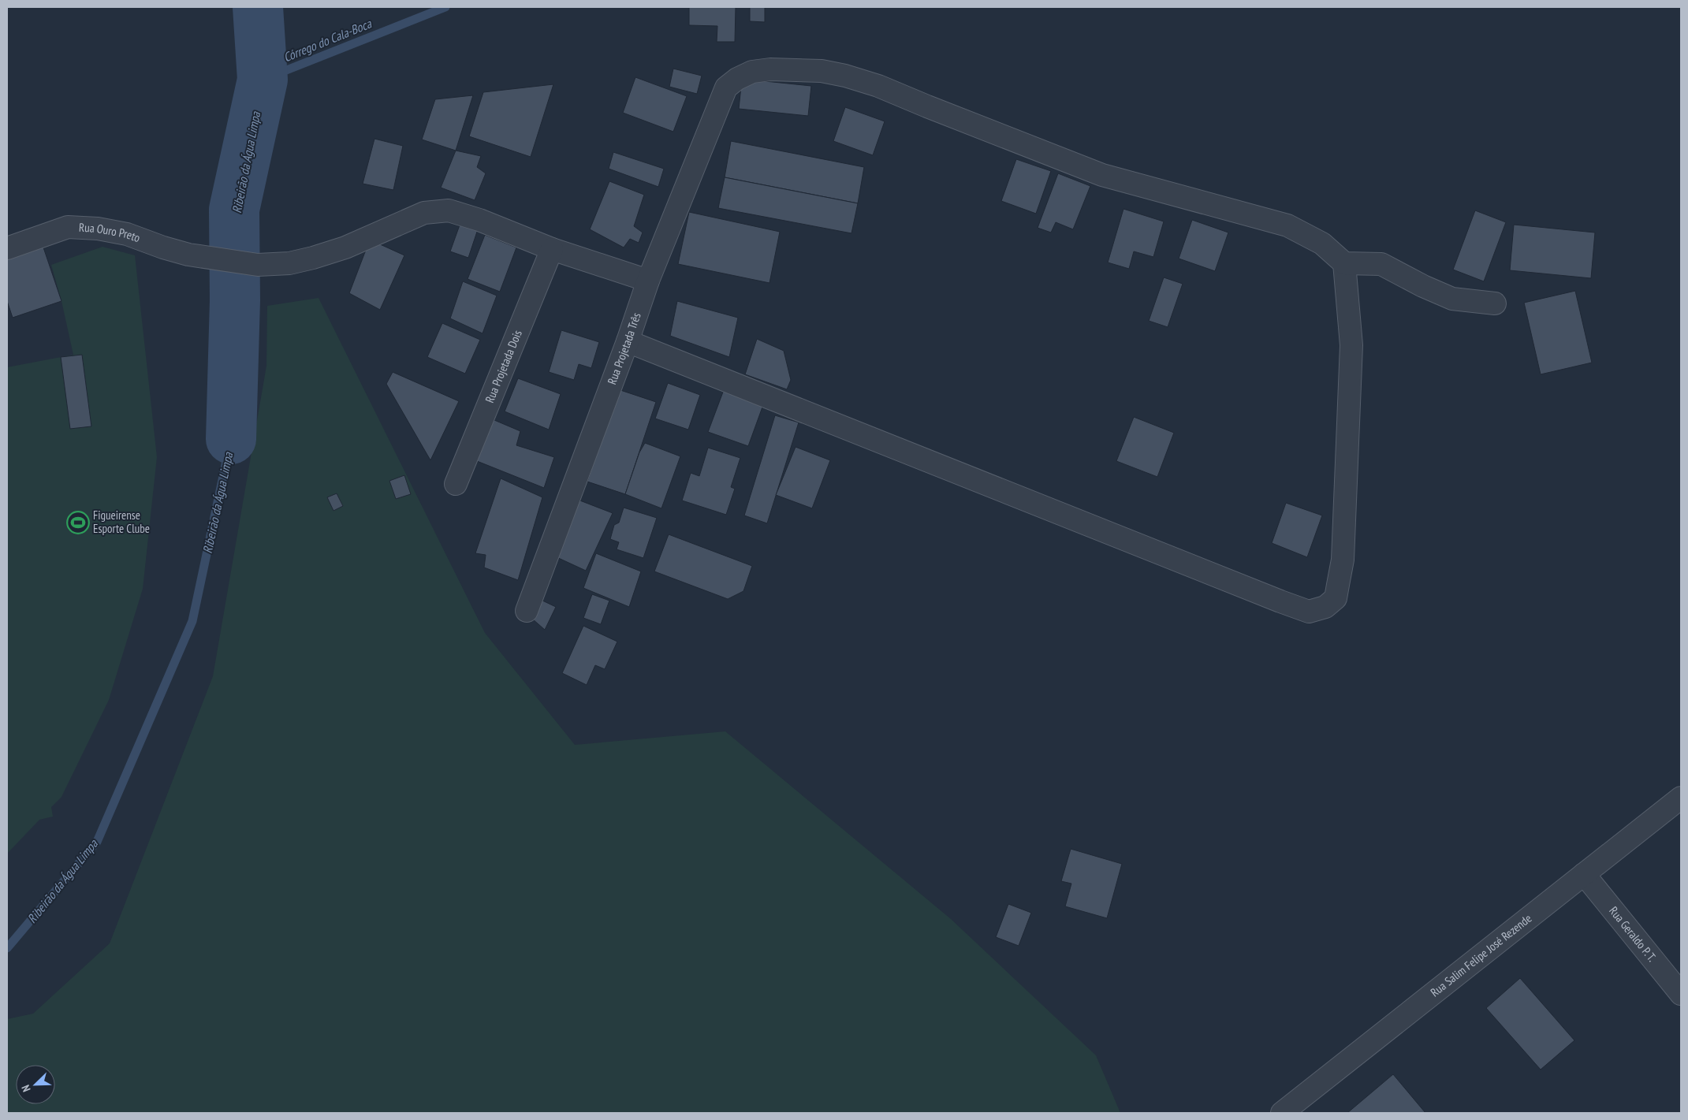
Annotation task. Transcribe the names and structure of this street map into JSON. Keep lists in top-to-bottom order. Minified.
{"streets":{"street":["Rua Ouro Preto","Rua Projetada Três","Rua Projetada Dois","Rua Geraldo P. T.","Rua Salim Felipe José Rezende"]},"crossings":[["Rua Ouro Preto","Rua Projetada Três"],["Rua Ouro Preto","Rua Projetada Dois"],["Rua Geraldo P. T.","Rua Salim Felipe José Rezende"]],"water":["Córrego do Cala-Boca","Ribeirão da Água Limpa"],"places":{"sports":["Figueirense Esporte Clube"]},"north":"bottom left"}
